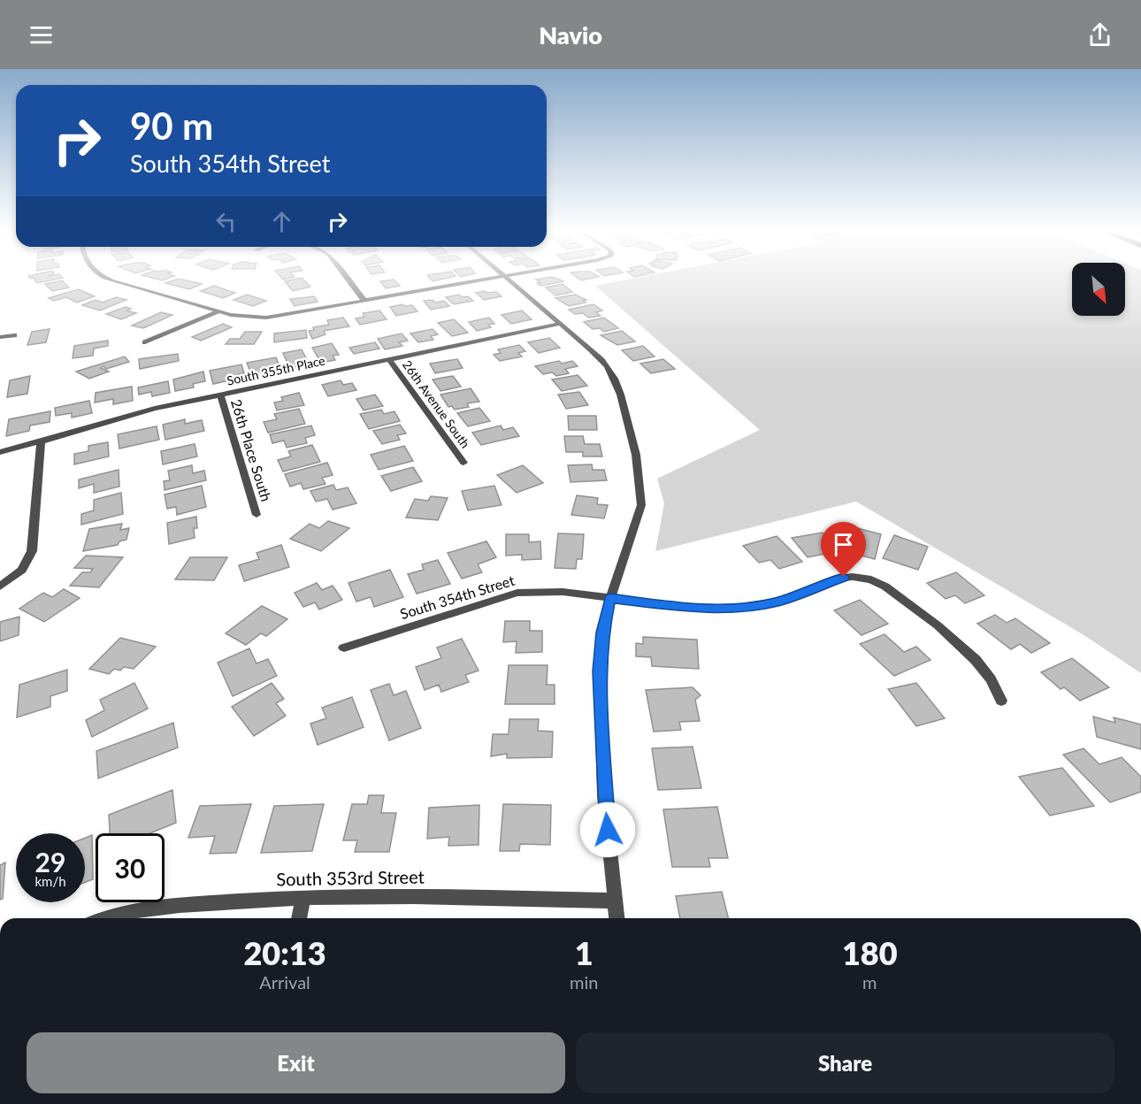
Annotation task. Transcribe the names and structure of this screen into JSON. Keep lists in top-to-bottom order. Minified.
{"streets":{"street":["South 355th Place","26th Avenue South","26th Place South","South 354th Street","South 353rd Street"]},"crossings":[["South 355th Place","26th Avenue South"],["South 355th Place","26th Place South"]],"north":"bottom right","page":{"header":"Navio","turn":["90 m","South 354th Street"],"speed":"29 km/h","limit":"30","eta":["20:13","Arrival","1","min","180","m"],"buttons":["Exit","Share"]}}
